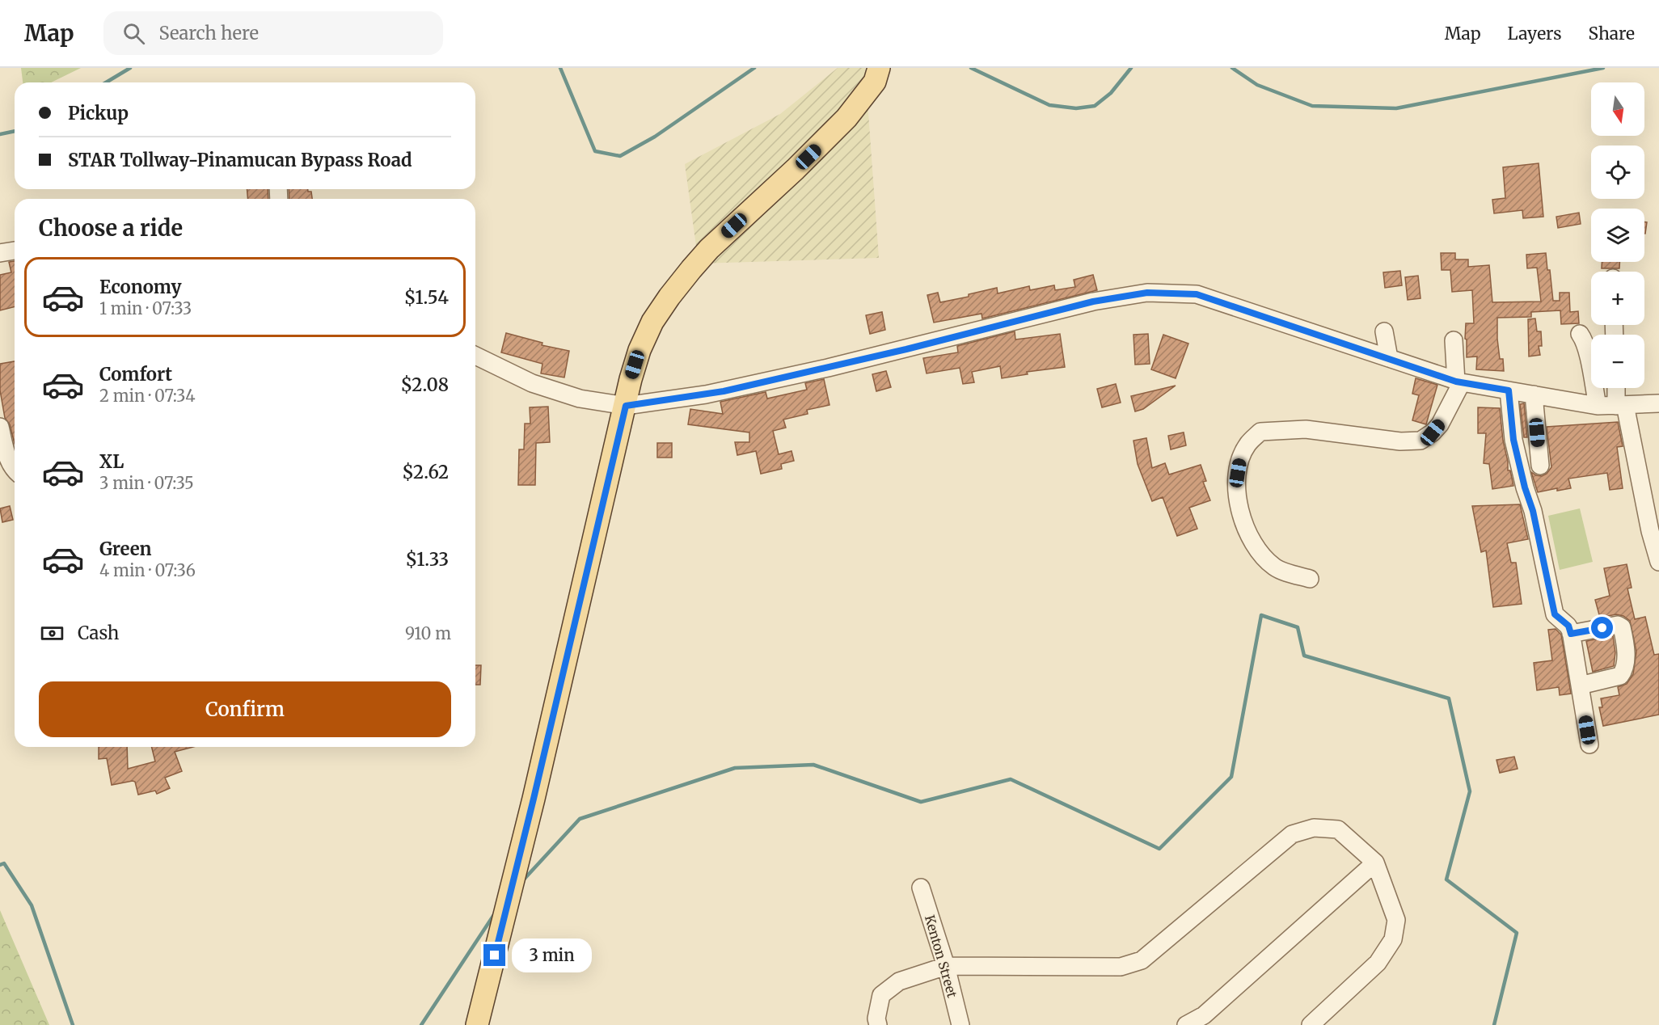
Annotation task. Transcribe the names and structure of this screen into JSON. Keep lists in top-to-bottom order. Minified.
{"streets":{"street":["Kenton Street"]},"north":"bottom","page":{"header":"Map","search":"Search here","nav":["Map","Layers","Share"],"map_buttons":["+","−"],"banner":["Pickup","STAR Tollway-Pinamucan Bypass Road"],"heading":"Choose a ride","list":[{"name":"Economy","note":"1 min · 07:33","value":"$1.54"},{"name":"Comfort","note":"2 min · 07:34","value":"$2.08"},{"name":"XL","note":"3 min · 07:35","value":"$2.62"},{"name":"Green","note":"4 min · 07:36","value":"$1.33"}],"pay":["Cash","910 m"],"buttons":"Confirm","bubble":"3 min"}}
